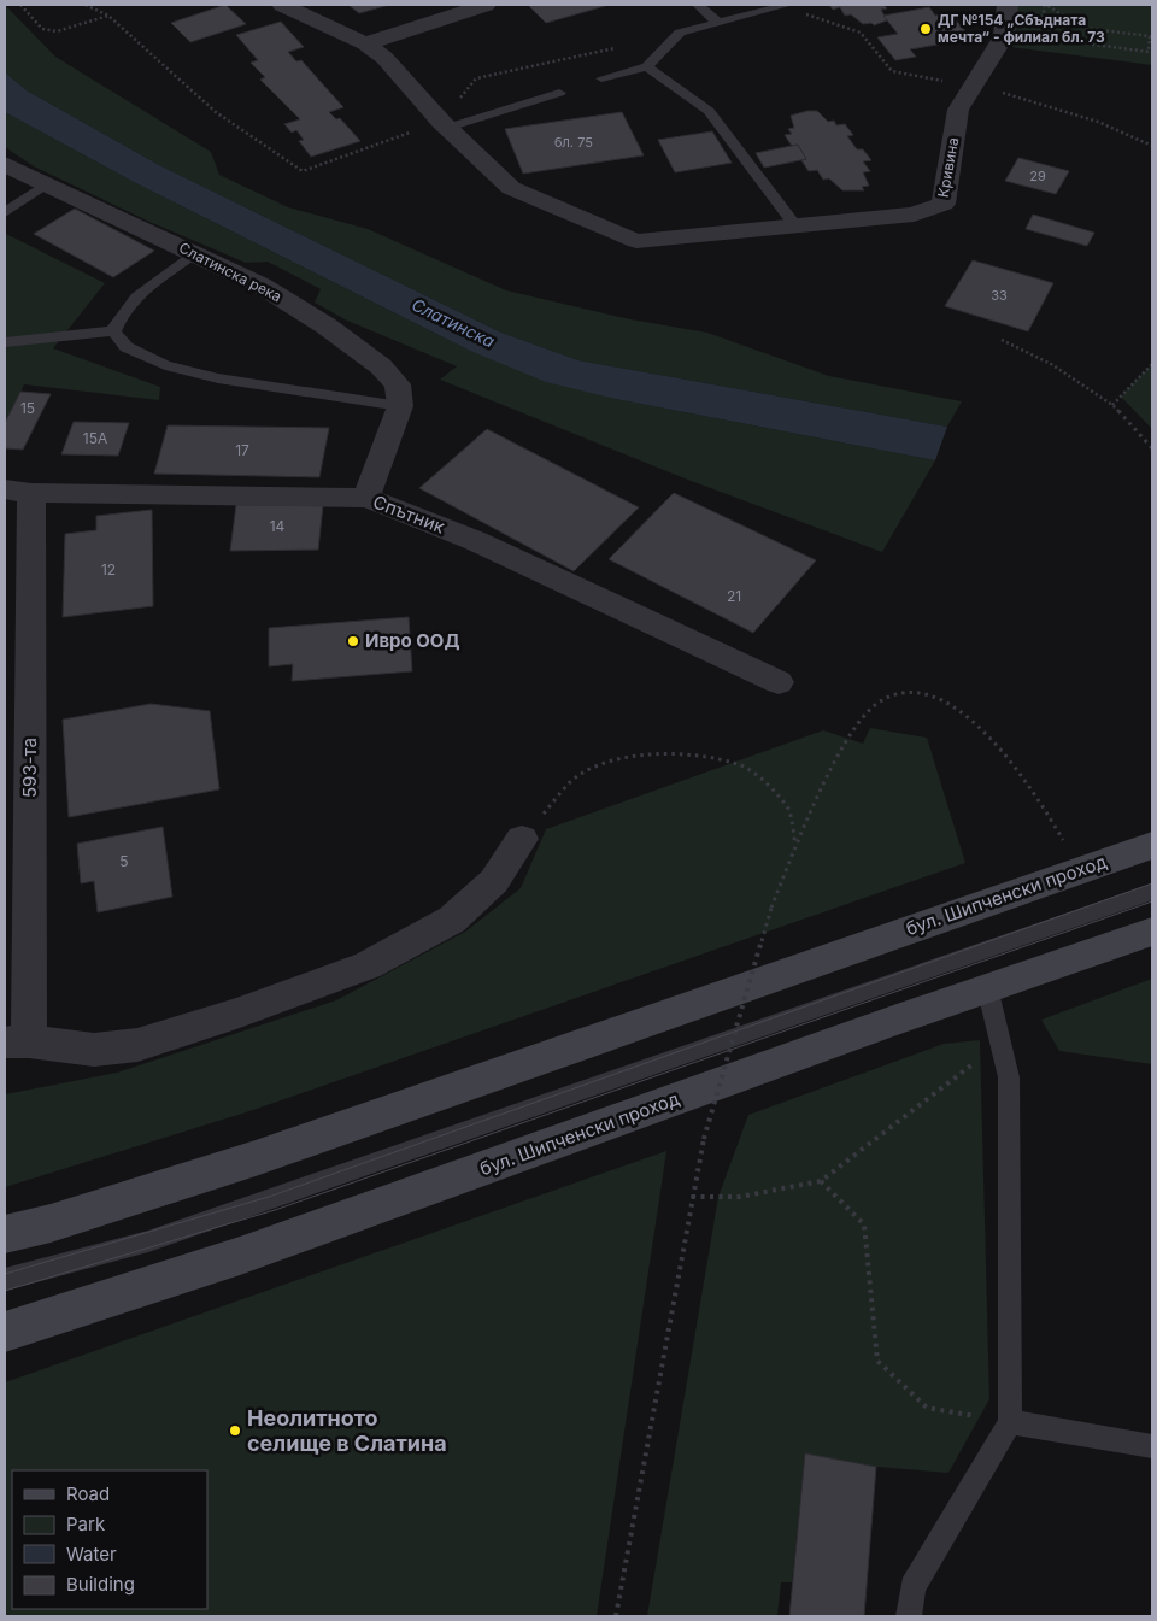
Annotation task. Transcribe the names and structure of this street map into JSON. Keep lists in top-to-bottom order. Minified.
{"streets":{"main road":["бул. Шипченски проход"],"street":["Кривина","Слатинска река","Спътник","593-та"]},"crossings":[["Спътник","593-та"]],"water":["Слатинска"],"places":["ДГ №154 „Сбъдната мечта“ - филиал бл. 73","Ивро ООД","Неолитното селище в Слатина"],"house_numbers":["бл. 75","29","33","15","15А","17","14","12","21","5"],"legend":["Road","Park","Water","Building"]}
